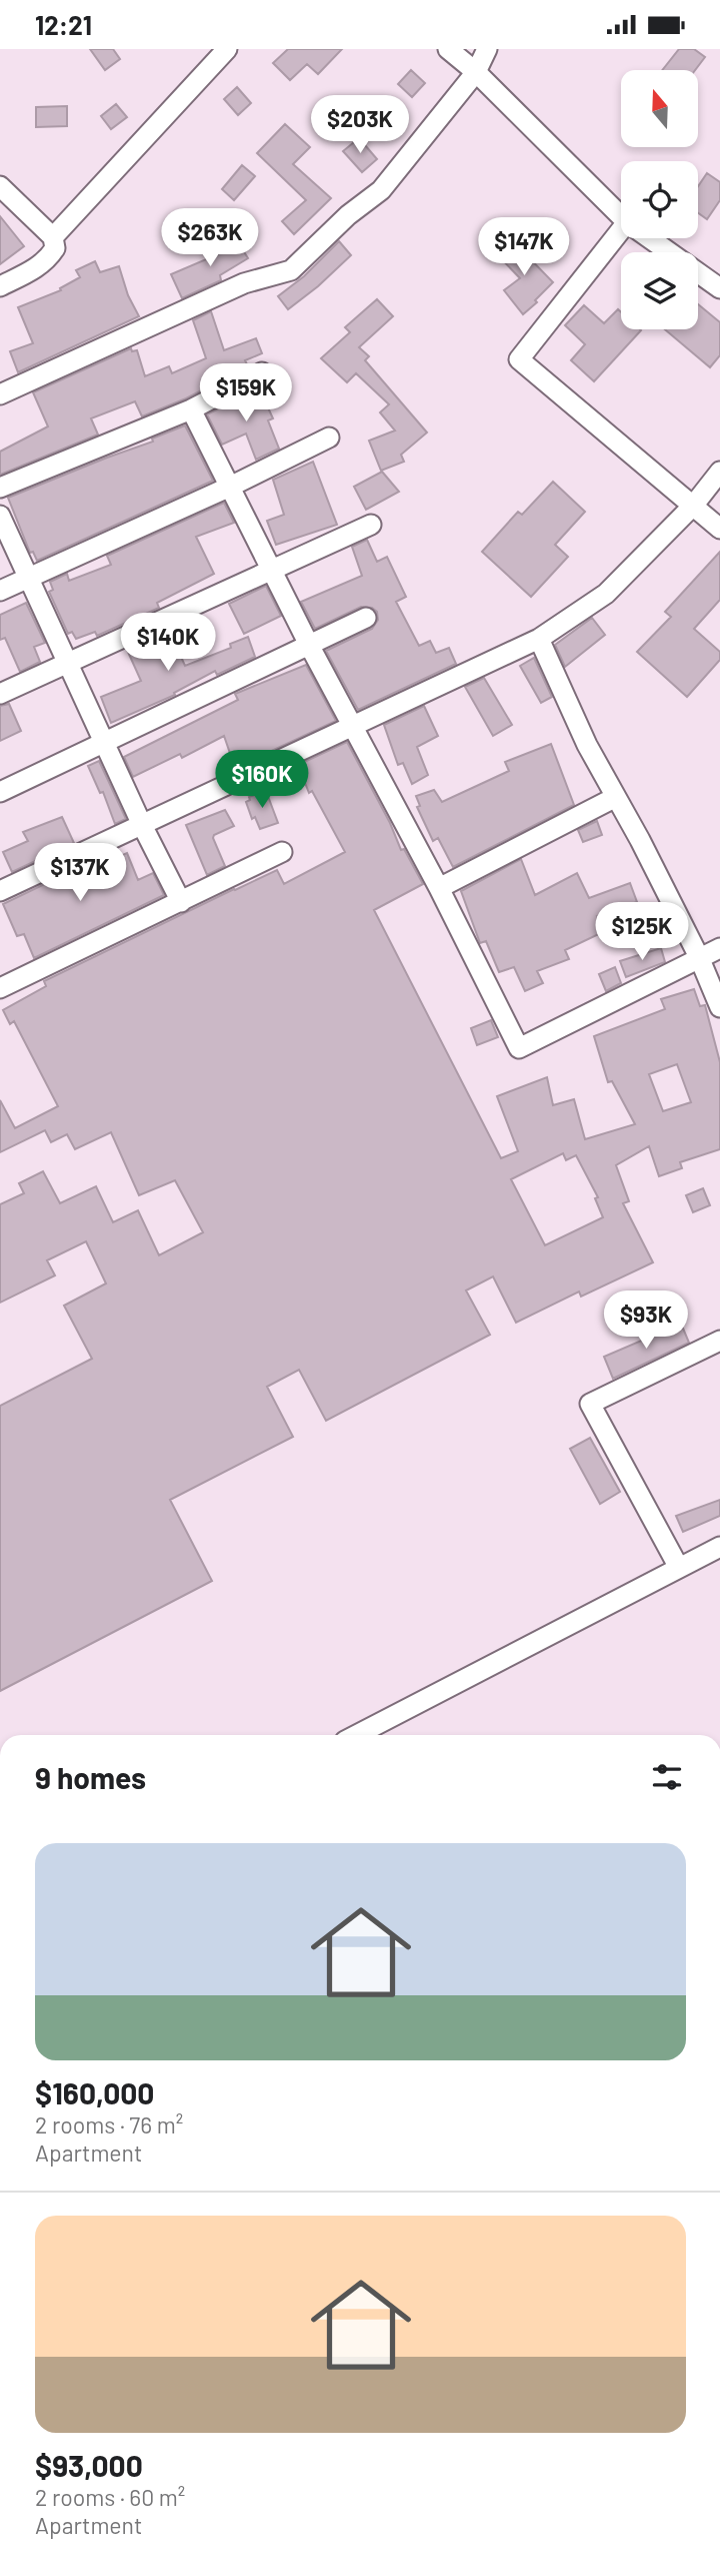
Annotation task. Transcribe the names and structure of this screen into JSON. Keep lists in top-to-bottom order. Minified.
{"north":"top","page":{"status":"12:21","price":["$203K","$263K","$147K","$159K","$140K","$160K","$137K","$125K","$93K"],"heading":"9 homes","list":[{"name":"$160,000","note":"2 rooms · 76 m² · Apartment"},{"name":"$93,000","note":"2 rooms · 60 m² · Apartment"}]}}
